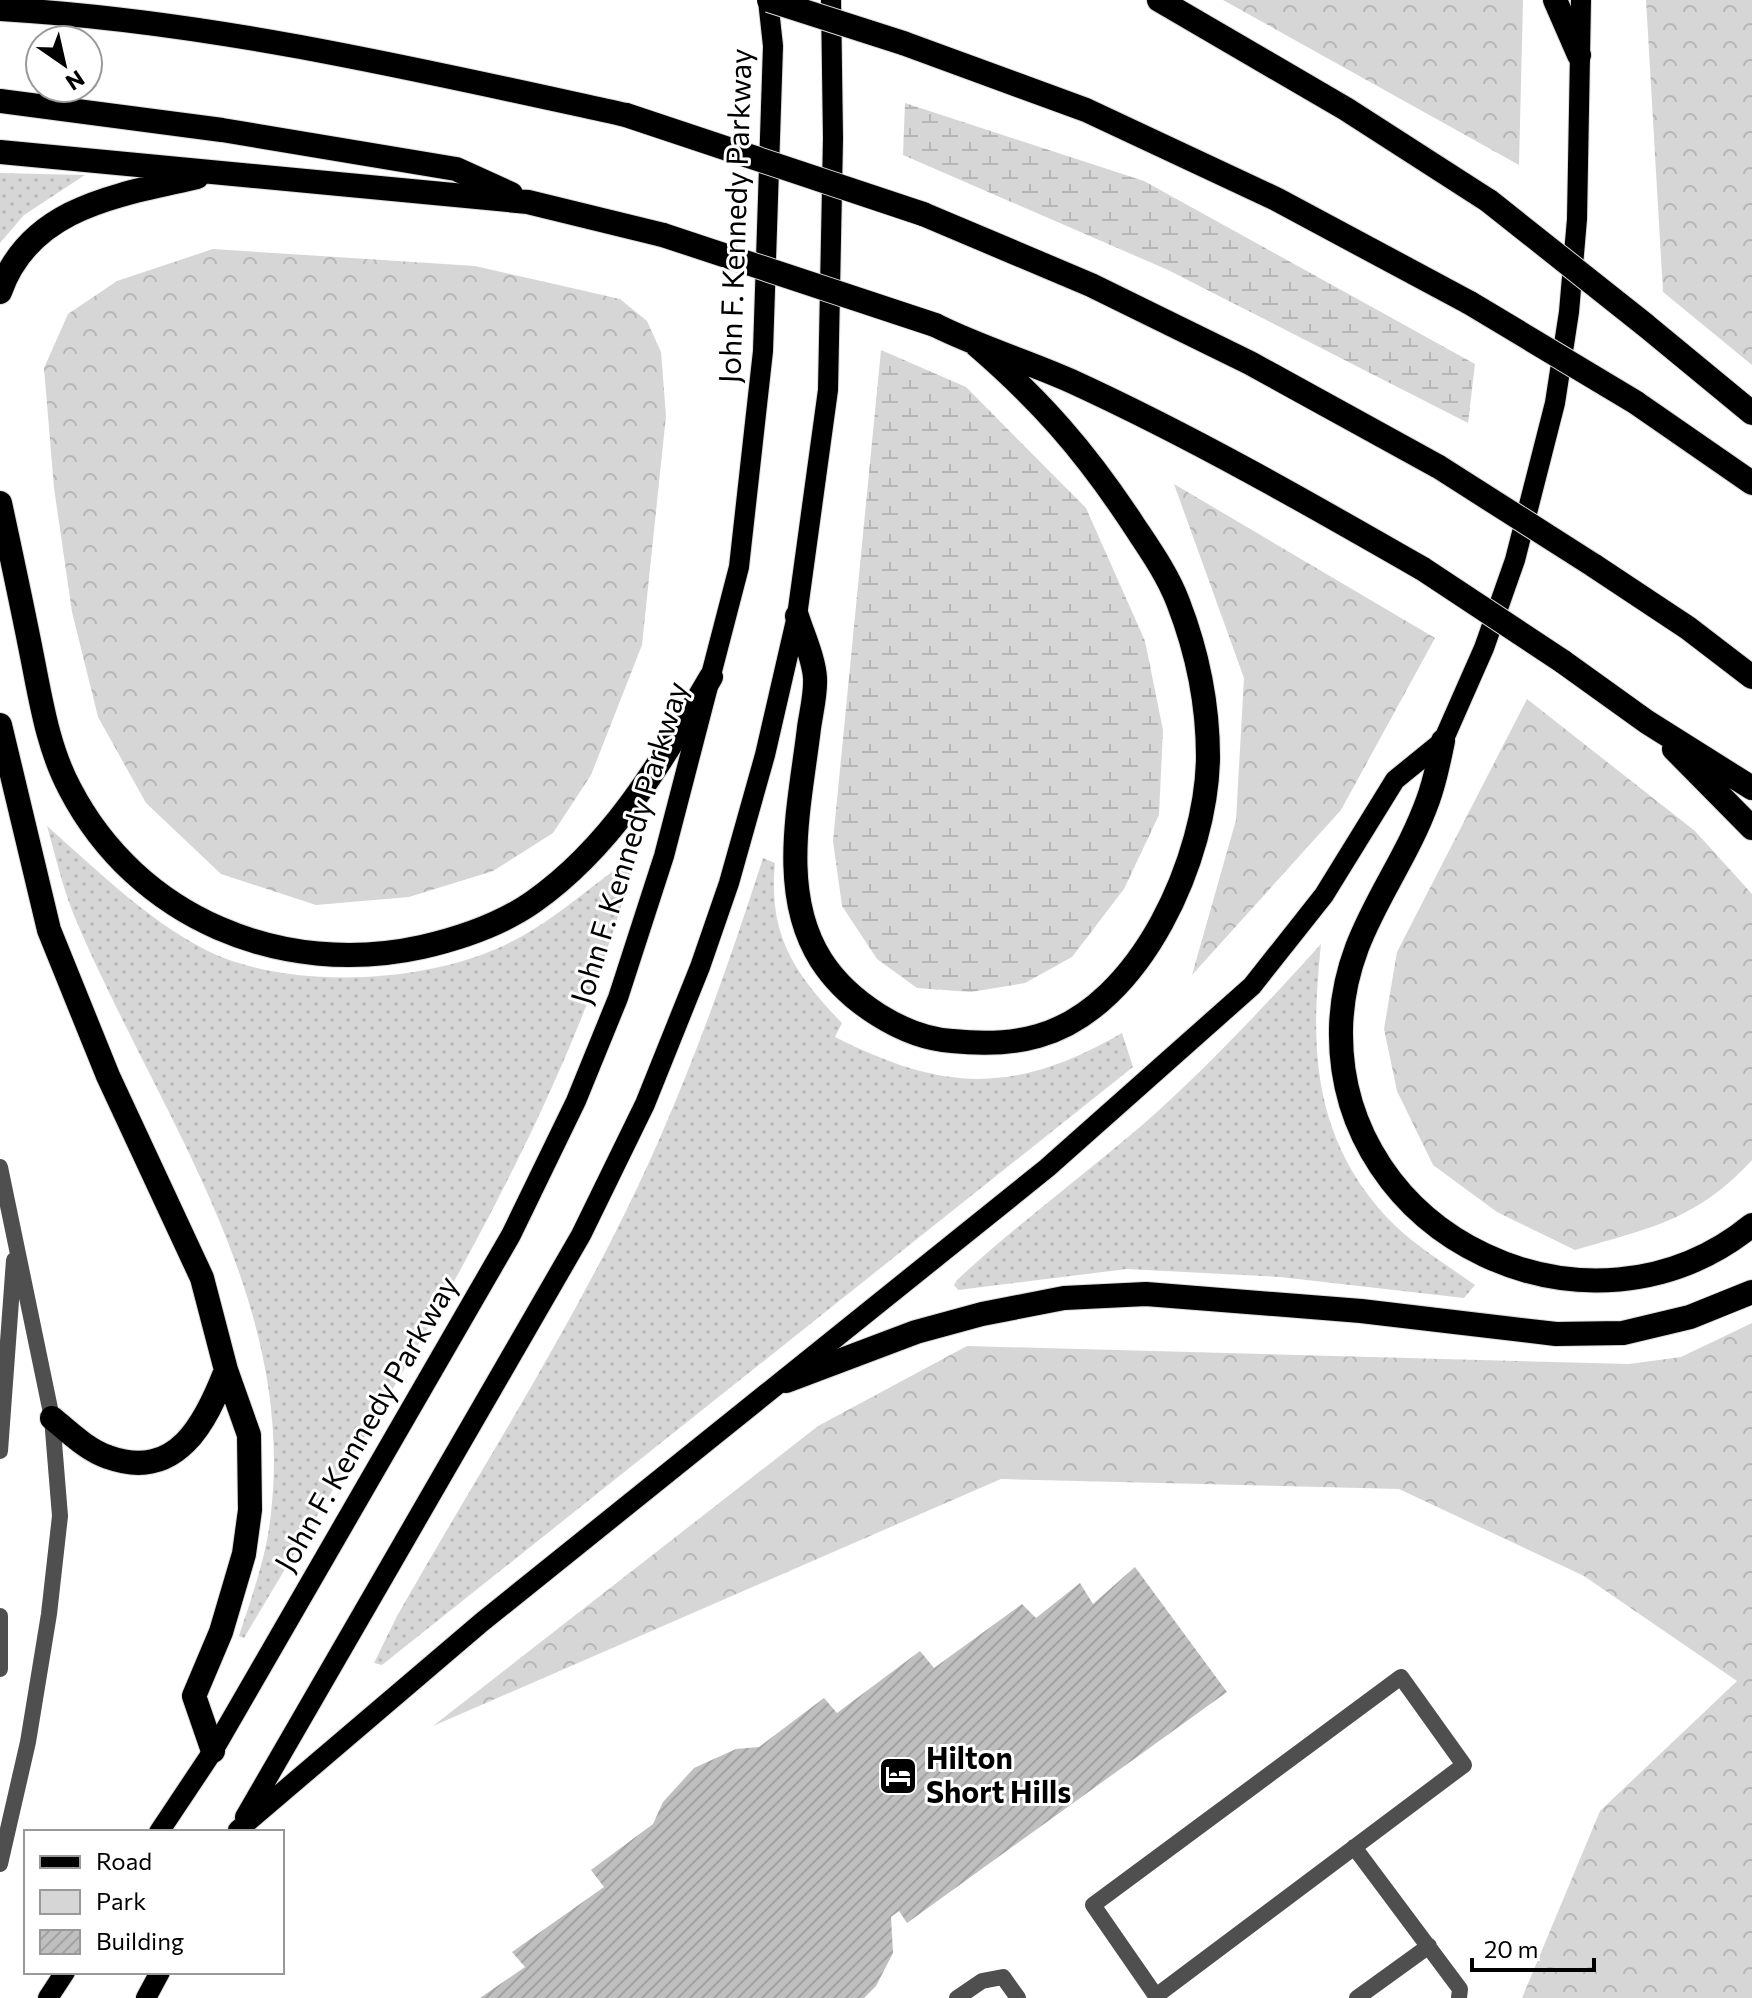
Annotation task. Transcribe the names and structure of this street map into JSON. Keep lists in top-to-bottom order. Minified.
{"streets":{"main road":["John F. Kennedy Parkway"]},"places":{"hotel":["Hilton Short Hills"]},"legend":["Road","Park","Building"],"scale_bar":"20 m","north":"bottom right"}
